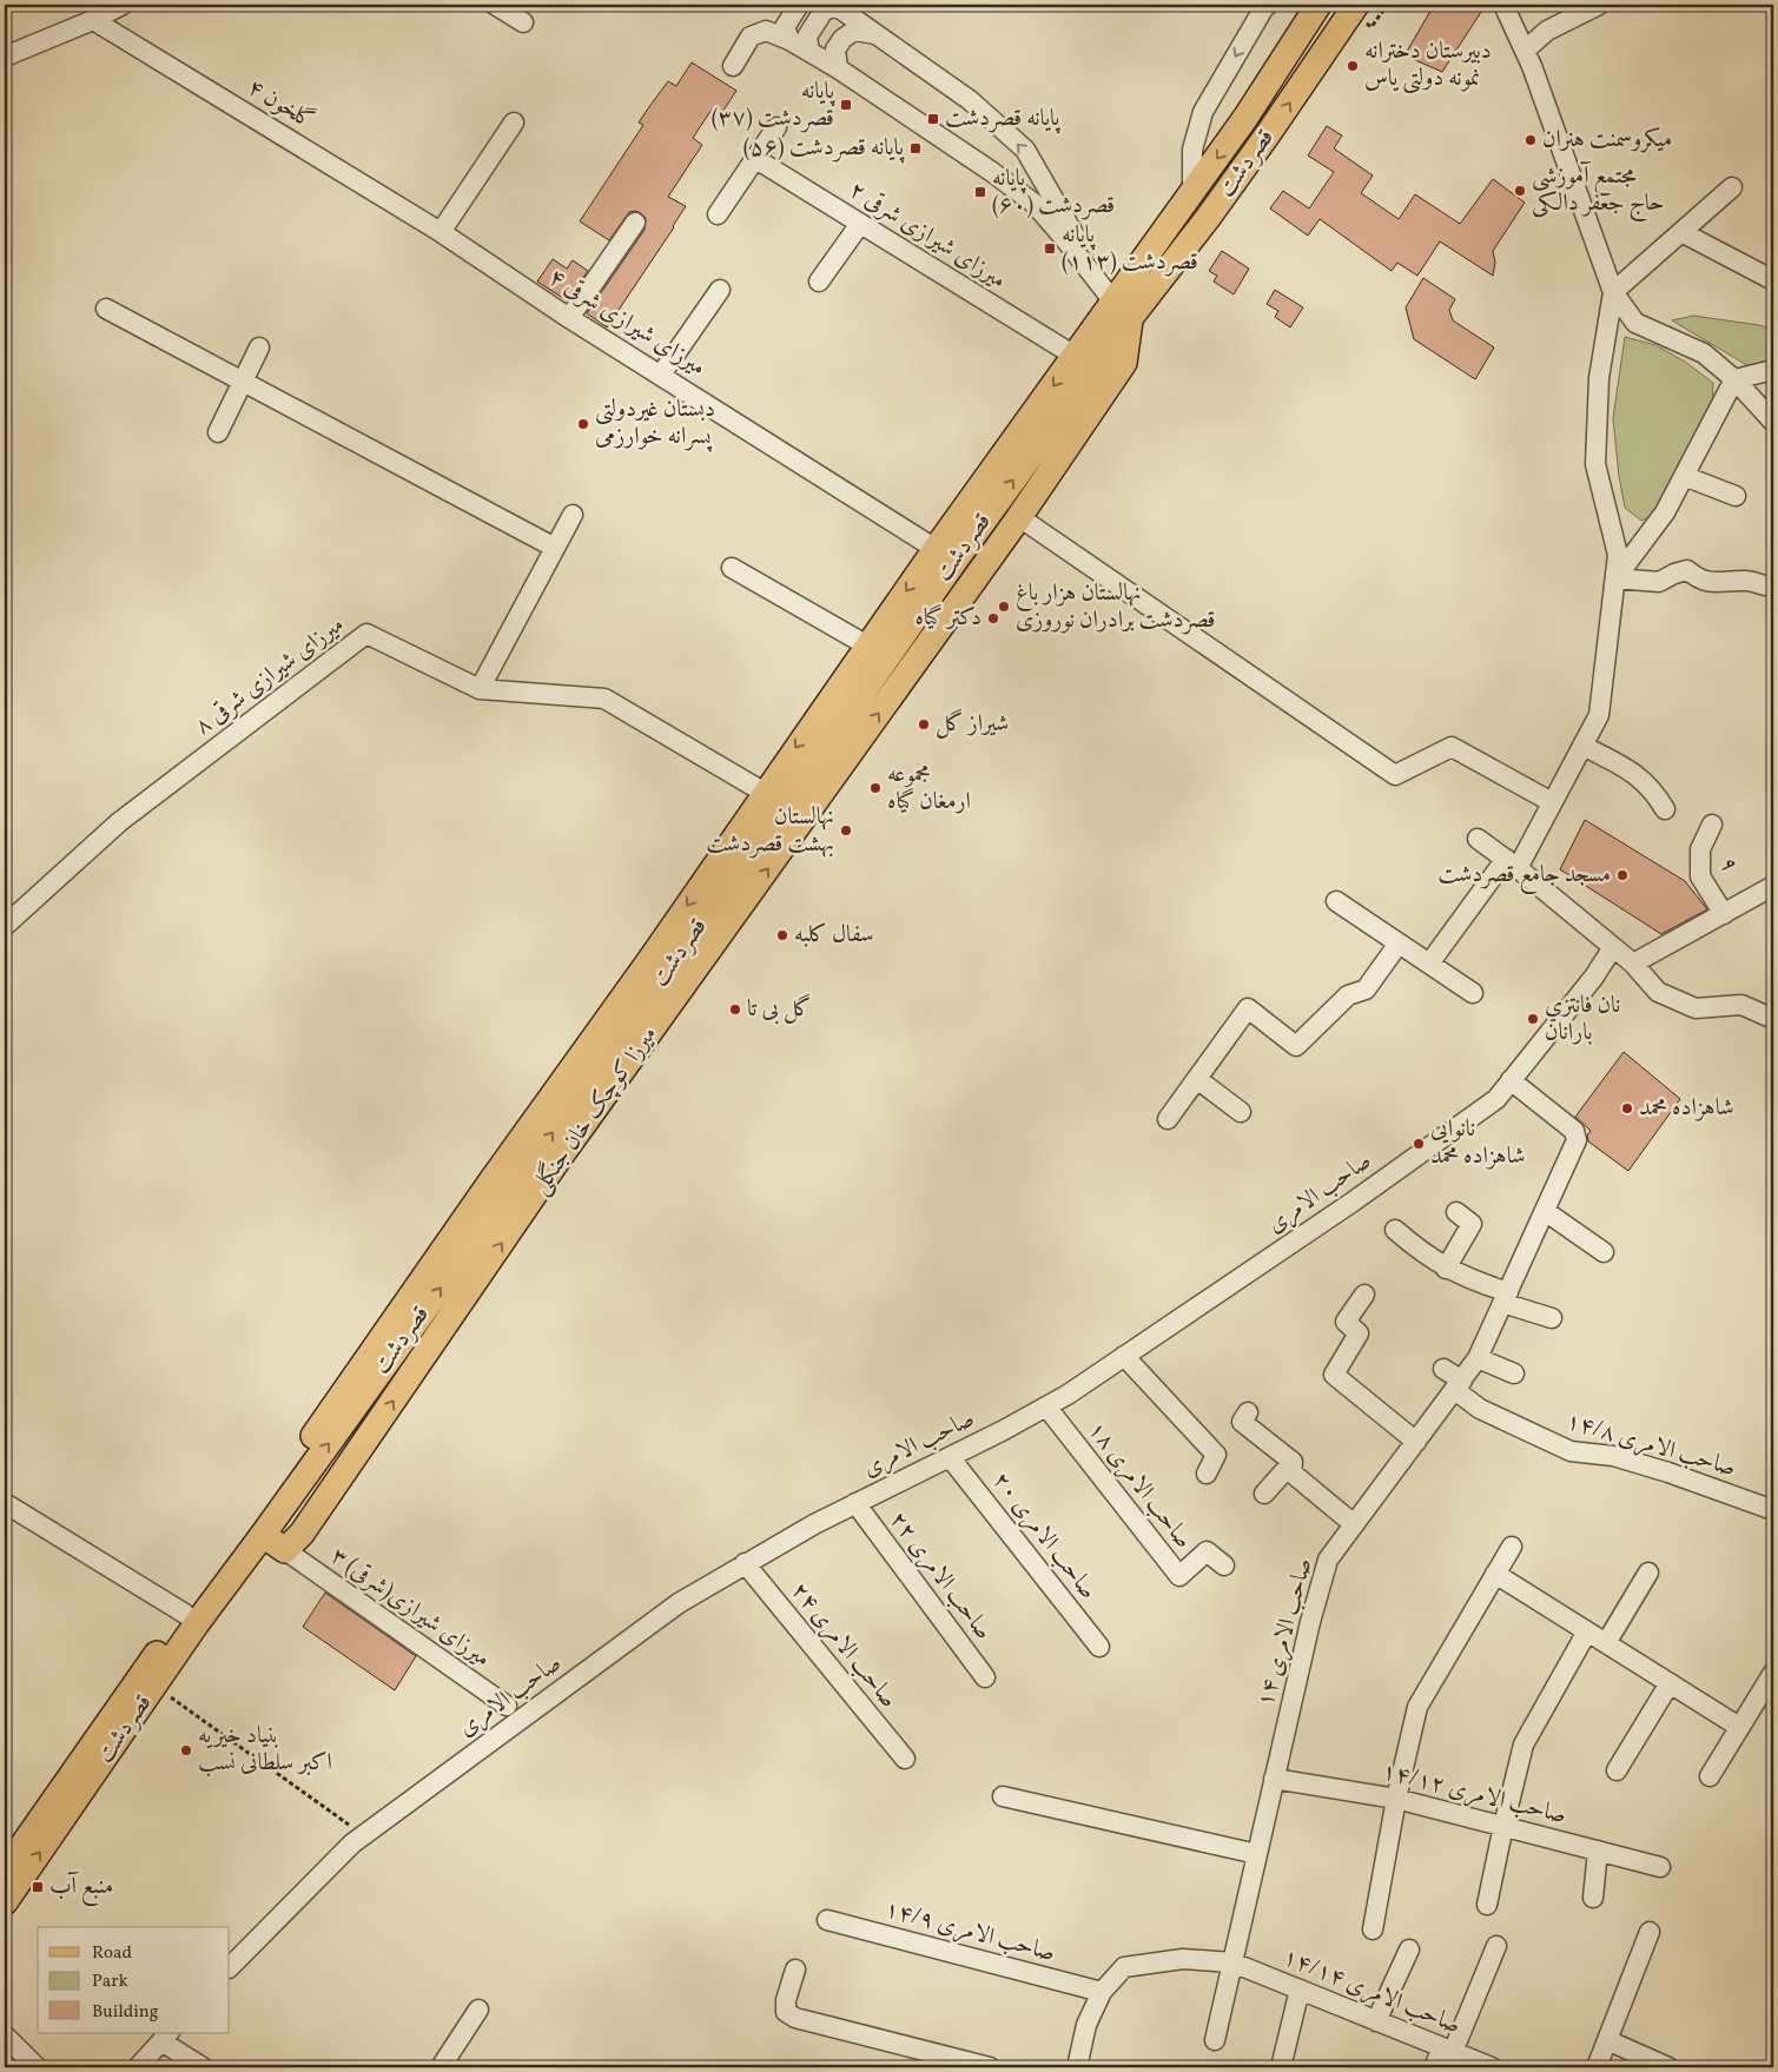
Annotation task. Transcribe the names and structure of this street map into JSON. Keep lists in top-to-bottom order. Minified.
{"streets":{"main road":["قصردشت","میرزا کوچک خان جنگلی"],"street":["۴ گلخون","۲ میرزای شیرازی شرقی","۴ میرزای شیرازی شرقی","۸ میرزای شیرازی شرقی","۹","صاحب الامری","صاحب الامری ۱۴/۸","۱۸ صاحب الامری","۲۰ صاحب الامری","۲۲ صاحب الامری","۳ میرزای شیرازی(شرقی)","۱۴ صاحب الامری","۲۴ صاحب الامری","۱۴/۱۲ صاحب الامری","۱۴/۹ صاحب الامری","۱۴/۱۴ صاحب الامری"]},"crossings":[["۴ گلخون","۴ میرزای شیرازی شرقی"],["قصردشت","۲ میرزای شیرازی شرقی"],["قصردشت","۴ میرزای شیرازی شرقی"],["قصردشت","۸ میرزای شیرازی شرقی"],["قصردشت","میرزا کوچک خان جنگلی"],["میرزا کوچک خان جنگلی","۳ میرزای شیرازی(شرقی)"],["صاحب الامری","۱۸ صاحب الامری"],["صاحب الامری","۲۰ صاحب الامری"],["صاحب الامری","۲۲ صاحب الامری"],["صاحب الامری","۱۴ صاحب الامری"],["صاحب الامری","۲۴ صاحب الامری"],["صاحب الامری ۱۴/۸","۱۴ صاحب الامری"],["۱۴ صاحب الامری","۱۴/۱۲ صاحب الامری"],["۱۴ صاحب الامری","۱۴/۱۴ صاحب الامری"]],"one_way":["میرزا کوچک خان جنگلی"],"places":{"other":["دبیرستان دخترانه نمونه دولتی یاس","میکروسمنت هنران","مجتمع آموزشی حاج جعفر دالکی","دبستان غیردولتی پسرانه خوارزمی","نهالستان هزار باغ قصردشت برادران نوروزی","دکتر گیاه","شیراز گل","مجموعه ارمغان گیاه","نهالستان بهشت قصردشت","مسجد جامع قصردشت","سفال کلبه","گل بی تا","نان فانتزي بارانان","شاهزاده محمد","نانوایی شاهزاده محمد","بنیاد خیریه اکبر سلطانی نسب"],"transit":["پایانه قصردشت (۳۷)","پایانه قصردشت","پایانه قصردشت (۵۶)","پایانه قصردشت (۶۰)","پایانه قصردشت (۱۱۳)","منبع آب"]},"legend":["Road","Park","Building"]}
